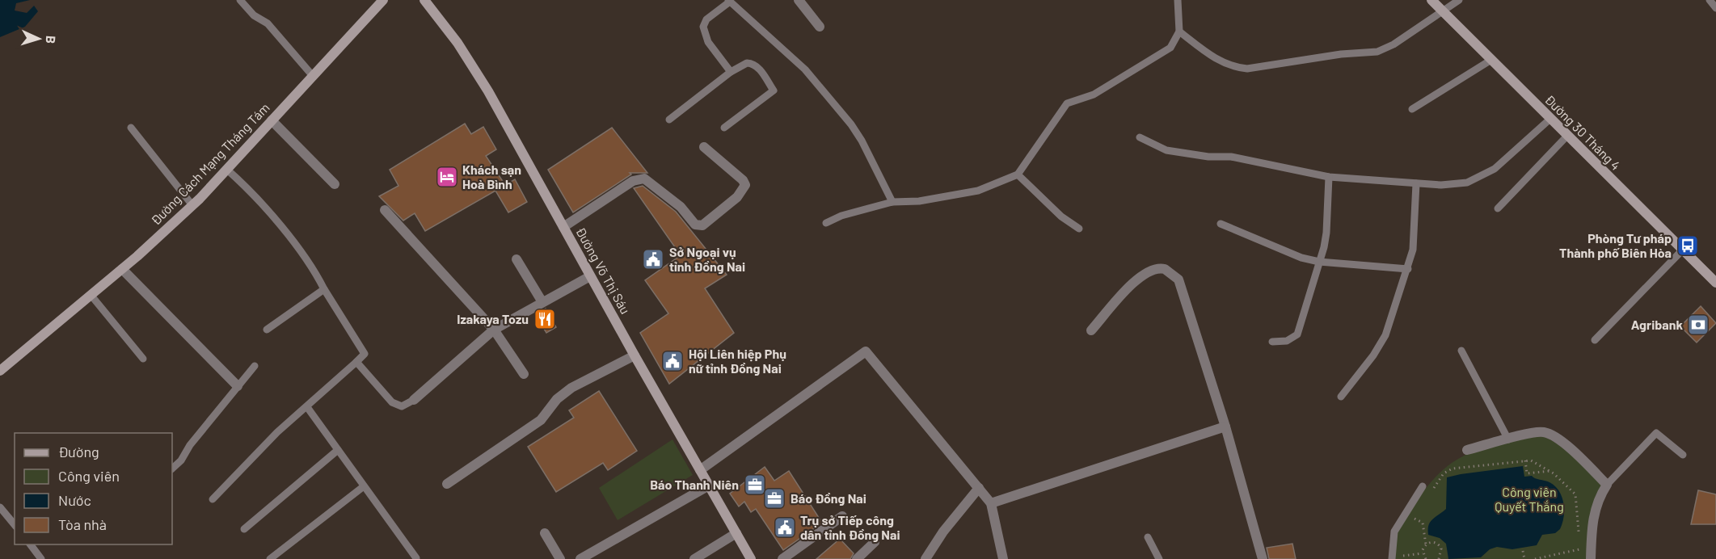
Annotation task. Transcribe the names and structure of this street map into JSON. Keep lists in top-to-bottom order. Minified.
{"streets":{"main road":["Đường 30 Tháng 4","Đường Cách Mạng Tháng Tám","Đường Võ Thị Sáu"]},"parks":["Công viên Quyết Thắng"],"places":{"hotel":["Khách sạn Hoà Bình"],"bus stop":["Phòng Tư pháp Thành phố Biên Hòa"],"public building":["Sở Ngoại vụ tỉnh Đồng Nai","Hội Liên hiệp Phụ nữ tỉnh Đồng Nai","Trụ sở Tiếp công dân tỉnh Đồng Nai"],"restaurant":["Izakaya Tozu"],"bank":["Agribank"],"office":["Báo Thanh Niên","Báo Đồng Nai"]},"legend":["Đường","Công viên","Nước","Tòa nhà"],"north":"right"}
